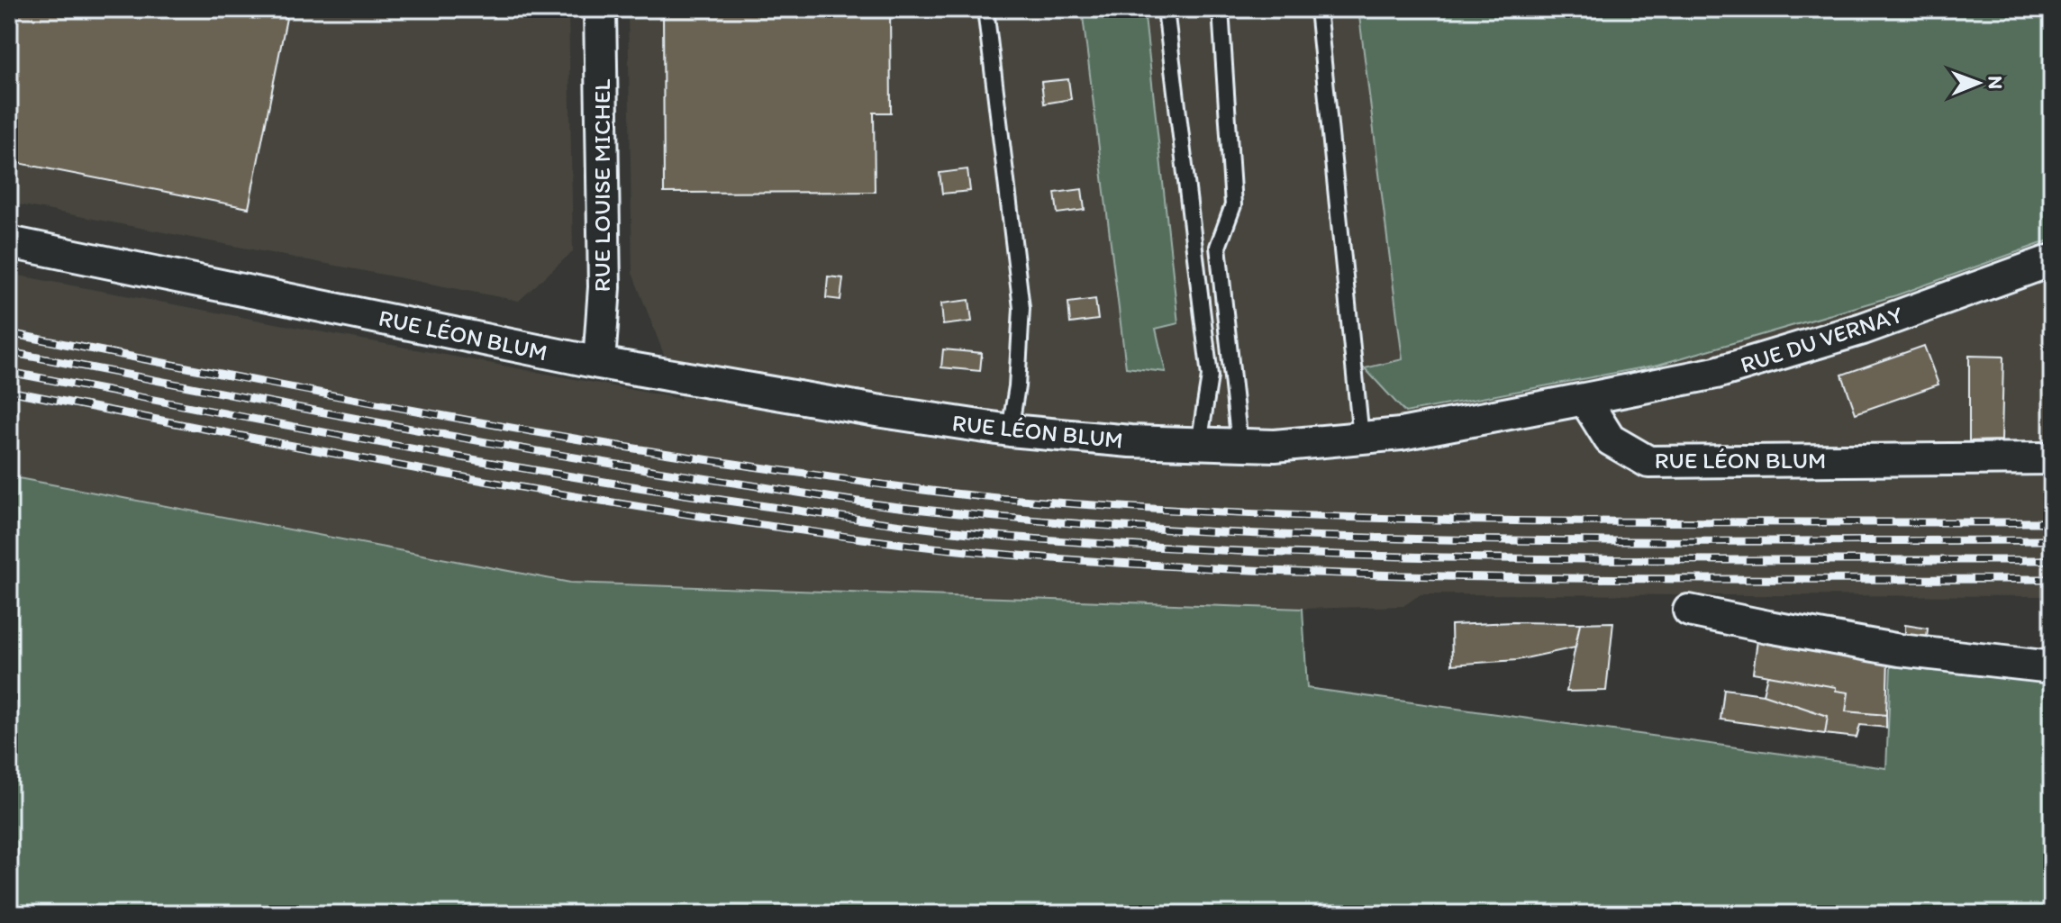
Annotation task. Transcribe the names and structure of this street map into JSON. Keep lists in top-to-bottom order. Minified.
{"streets":{"street":["RUE LOUISE MICHEL","RUE LÉON BLUM","RUE DU VERNAY"]},"crossings":[["RUE LOUISE MICHEL","RUE LÉON BLUM"],["RUE LÉON BLUM","RUE DU VERNAY"]],"north":"right"}
